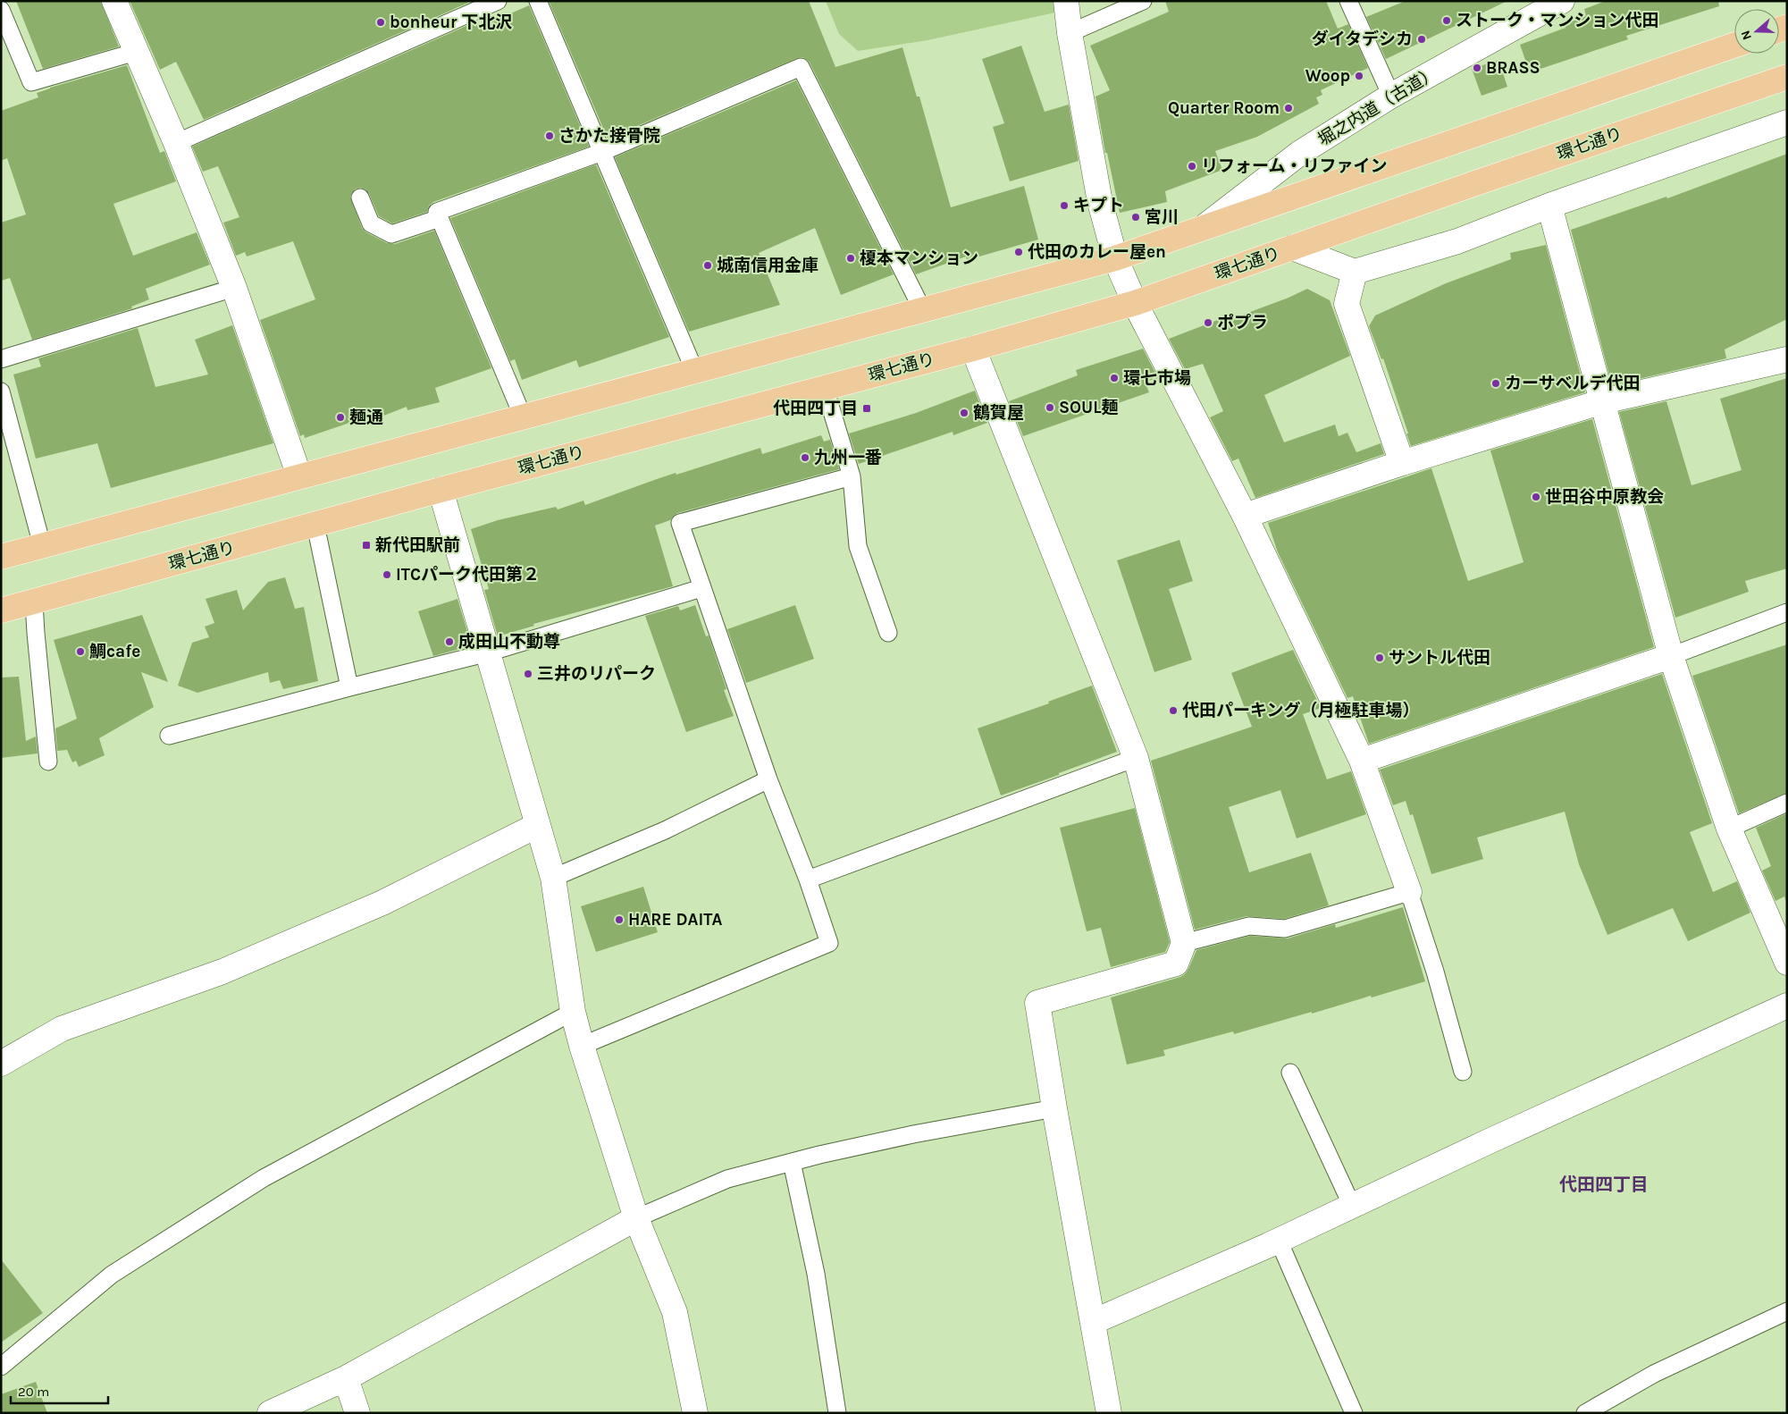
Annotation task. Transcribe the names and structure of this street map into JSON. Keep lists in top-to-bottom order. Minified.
{"streets":{"main road":["環七通り"],"street":["堀之内道（古道）"]},"districts":["代田四丁目"],"places":{"other":["ストーク・マンション代田","bonheur 下北沢","ダイタデシカ","BRASS","Woop","Quarter Room","さかた接骨院","リフォーム・リファイン","キプト","宮川","代田のカレー屋en","榎本マンション","城南信用金庫","ポプラ","環七市場","カーサベルデ代田","SOUL麺","鶴賀屋","麺通","九州一番","世田谷中原教会","ITCパーク代田第２","成田山不動尊","鯛cafe","サントル代田","三井のリパーク","代田パーキング（月極駐車場）","HARE DAITA"],"transit":["代田四丁目","新代田駅前"]},"scale_bar":"20 m","north":"left"}
